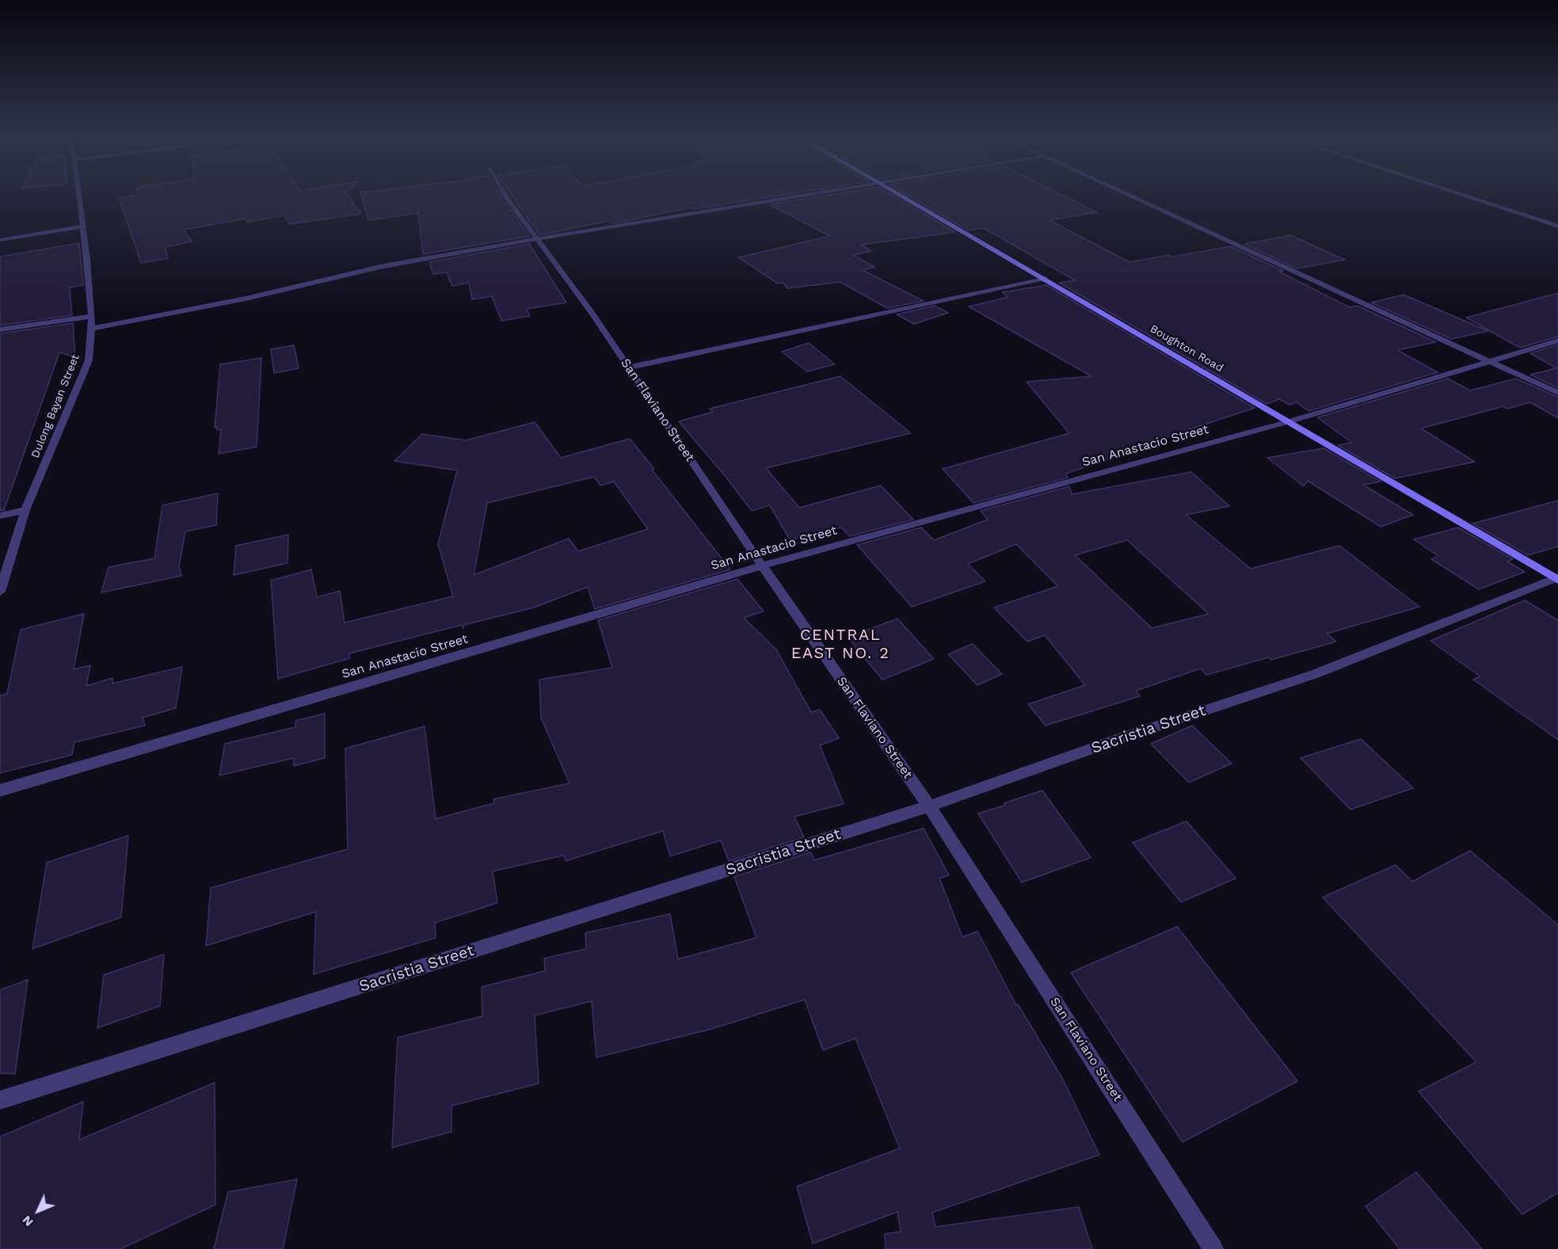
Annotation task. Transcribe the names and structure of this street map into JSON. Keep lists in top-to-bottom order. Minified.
{"streets":{"main road":["Boughton Road"],"street":["Dulong Bayan Street","San Flaviano Street","San Anastacio Street","Sacristia Street"]},"crossings":[["Boughton Road","San Anastacio Street"],["Boughton Road","Sacristia Street"],["San Flaviano Street","San Anastacio Street"],["San Flaviano Street","Sacristia Street"]],"districts":["CENTRAL EAST NO. 2"],"north":"bottom left"}
